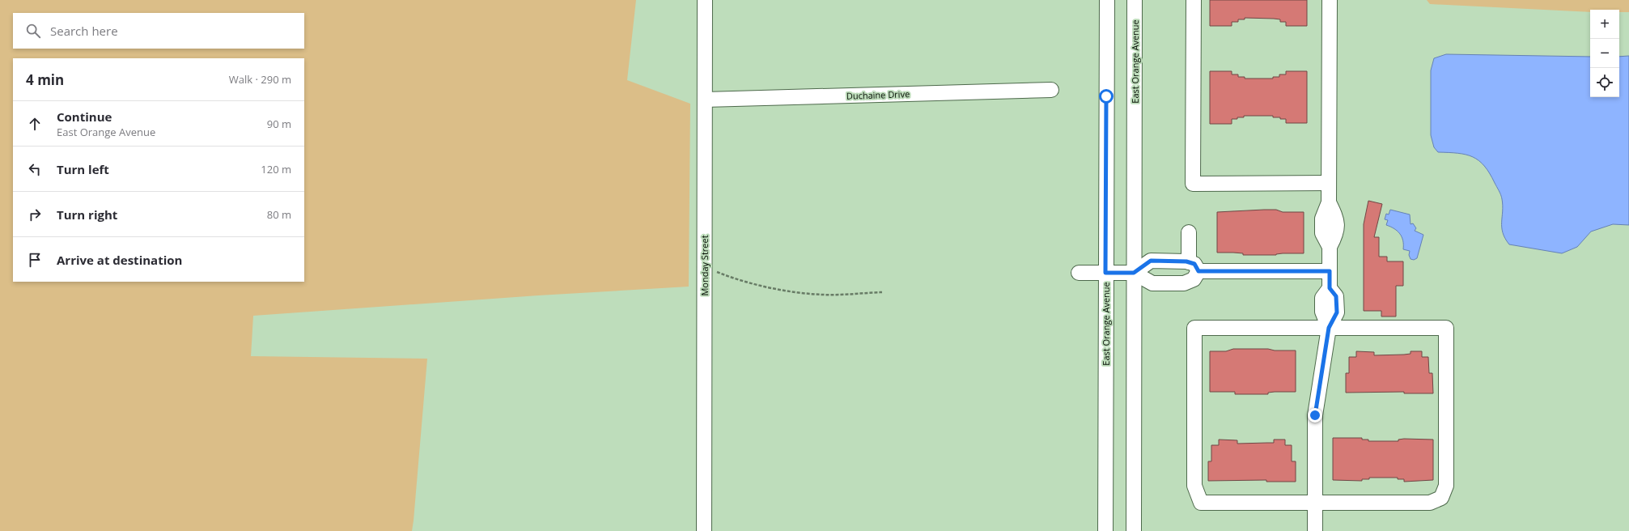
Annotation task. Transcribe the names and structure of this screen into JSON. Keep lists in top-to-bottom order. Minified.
{"streets":{"street":["East Orange Avenue","Duchaine Drive","Monday Street"]},"crossings":[["Duchaine Drive","Monday Street"]],"page":{"map_buttons":["+","−"],"search":"Search here","heading":["4 min","Walk · 290 m"],"list":[["Continue","East Orange Avenue","90 m"],["Turn left","120 m"],["Turn right","80 m"],"Arrive at destination"]}}
